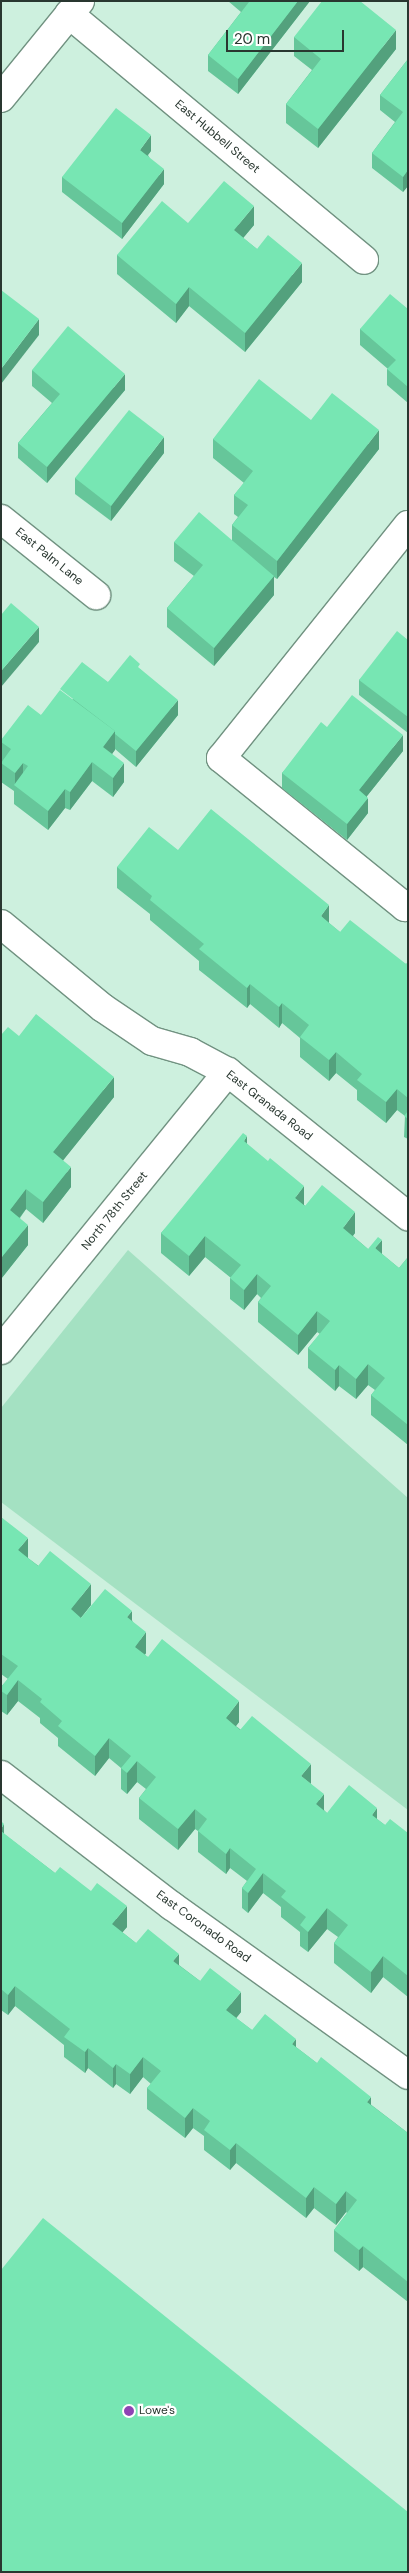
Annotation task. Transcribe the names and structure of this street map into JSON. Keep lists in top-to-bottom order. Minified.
{"streets":{"street":["East Hubbell Street","East Palm Lane","East Granada Road","North 78th Street","East Coronado Road"]},"crossings":[["East Granada Road","North 78th Street"]],"places":["Lowe's"],"scale_bar":"20 m"}
